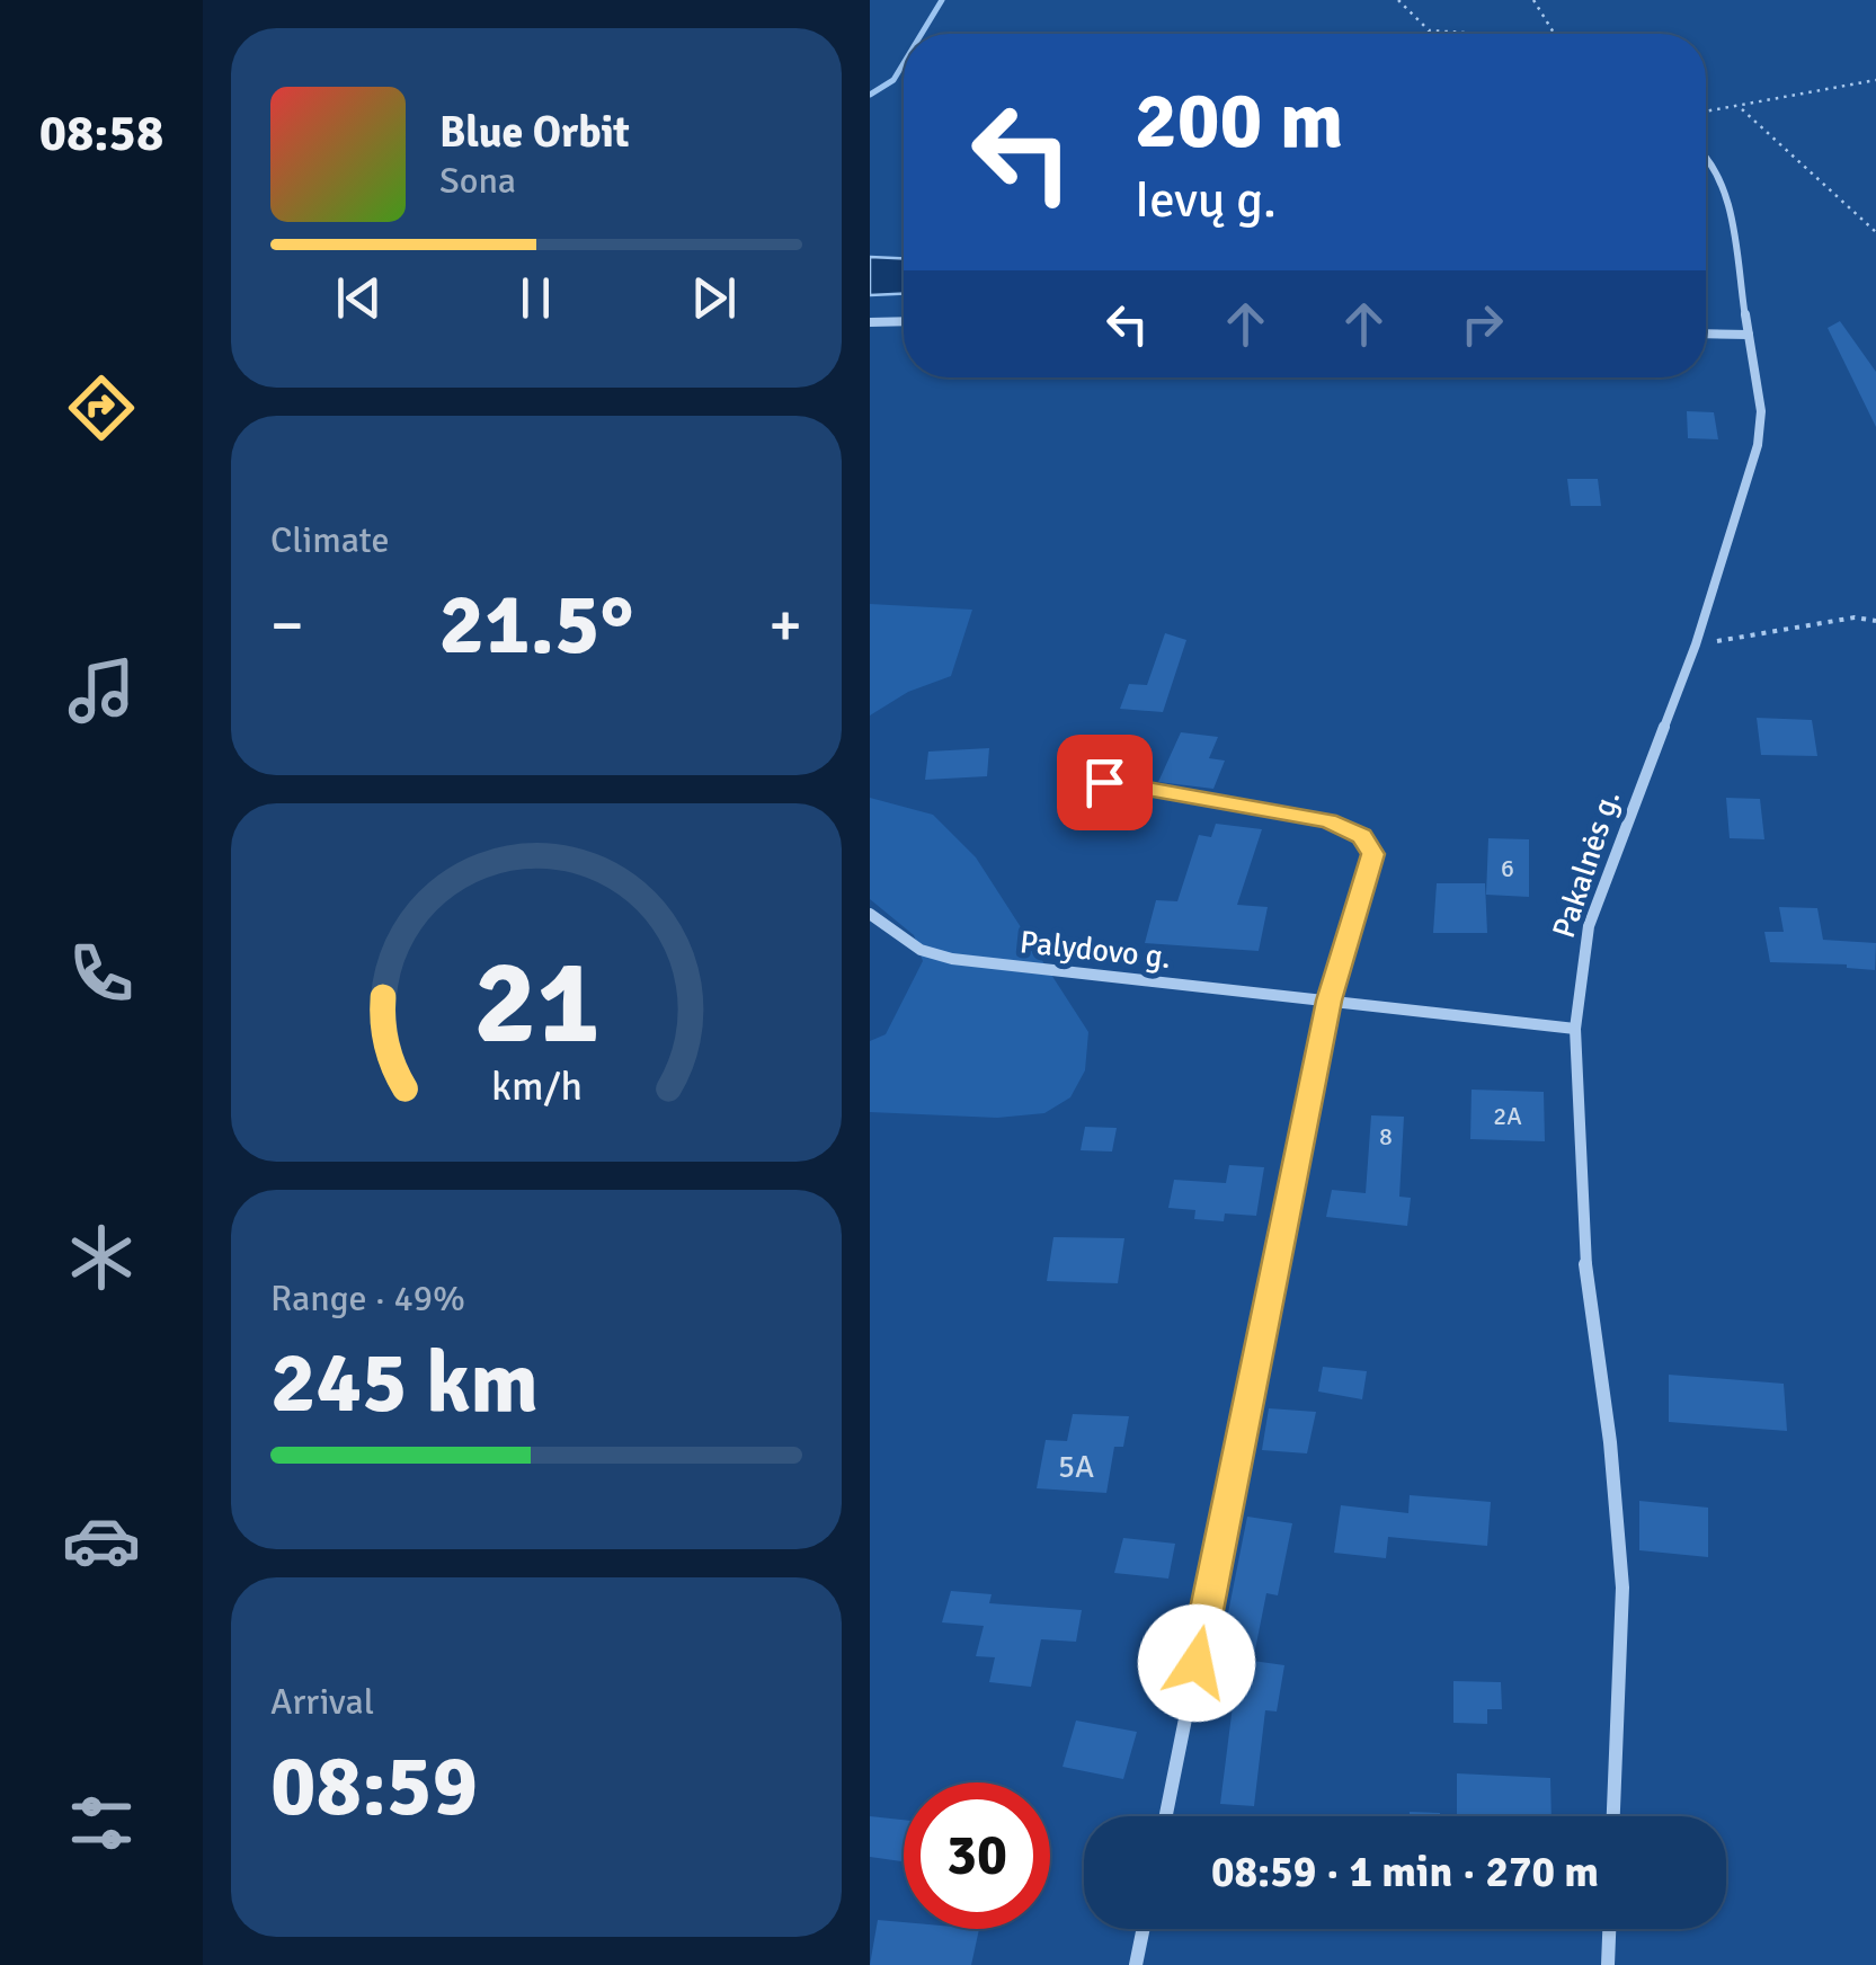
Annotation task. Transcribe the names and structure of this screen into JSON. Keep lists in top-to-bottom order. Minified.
{"streets":{"street":["Pakalnės g.","Palydovo g."]},"crossings":[["Pakalnės g.","Palydovo g."]],"house_numbers":["6","2A","8","5A"],"page":{"tabs":"08:58","turn":["200 m","Ievų g."],"song":["Blue Orbit","Sona"],"tile":["Climate",["Range · 49%","245 km"],["Arrival","08:59"]],"heat":["−","21.5°","+"],"limit":"30","trip":"08:59 · 1 min · 270 m","gauge":["21","km/h"]}}
